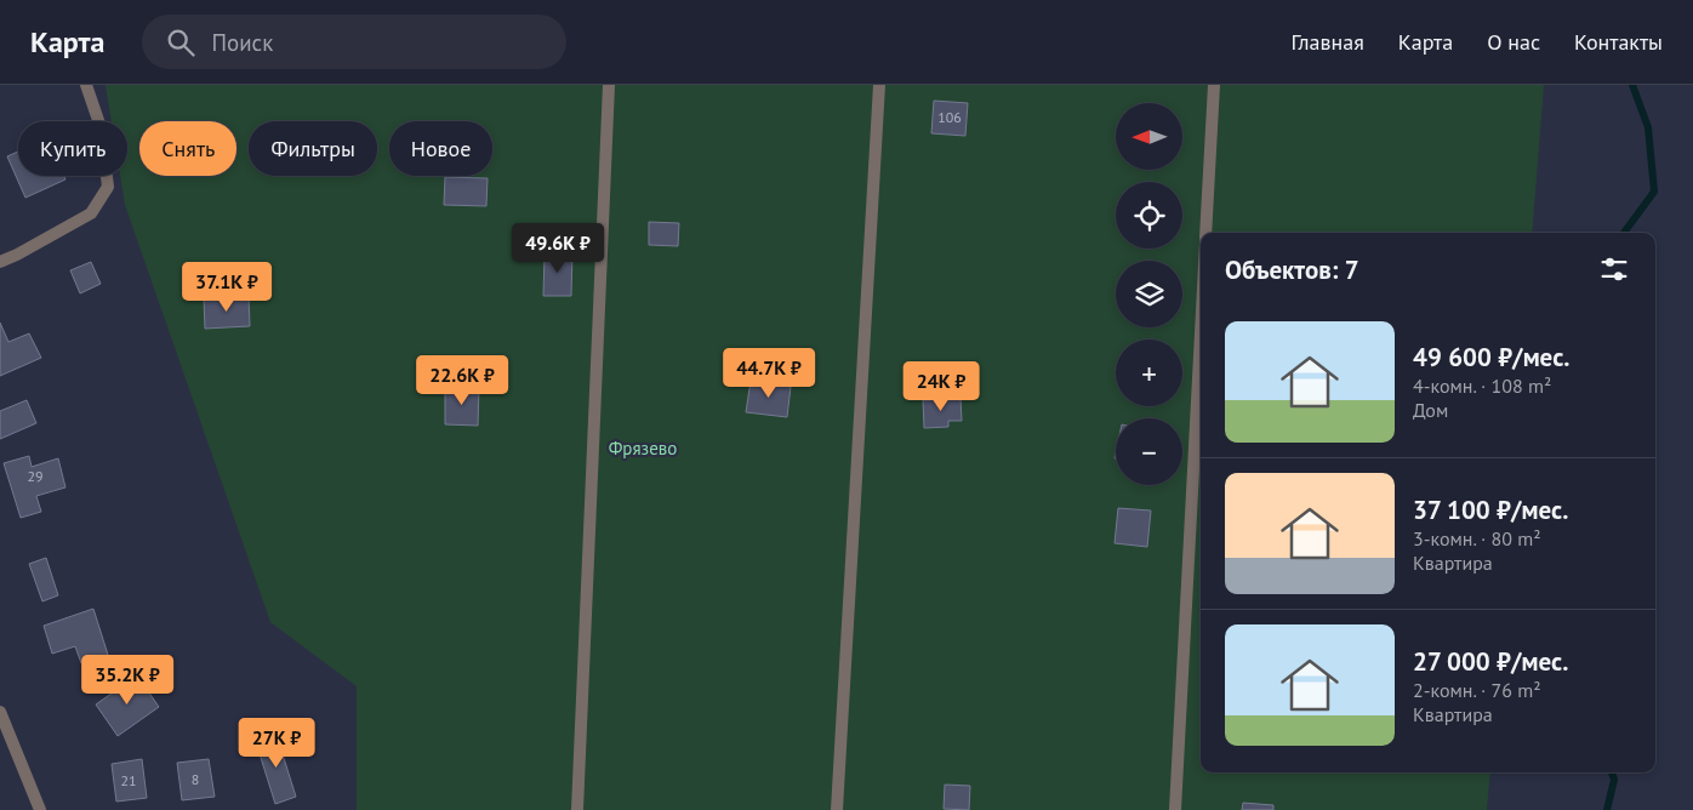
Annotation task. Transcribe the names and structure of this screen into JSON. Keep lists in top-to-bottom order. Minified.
{"parks":["Фрязево"],"house_numbers":["106","29","8","21"],"north":"left","page":{"header":"Карта","search":"Поиск","nav":["Главная","Карта","О нас","Контакты"],"map_buttons":["+","−"],"chip":["Купить","Снять","Фильтры","Новое"],"price":["49.6K ₽","37.1K ₽","44.7K ₽","22.6K ₽","24K ₽","35.2K ₽","27K ₽"],"heading":"Объектов: 7","list":[{"name":"49 600 ₽/мес.","note":"4-комн. · 108 m² · Дом"},{"name":"37 100 ₽/мес.","note":"3-комн. · 80 m² · Квартира"},{"name":"27 000 ₽/мес.","note":"2-комн. · 76 m² · Квартира"}]}}
